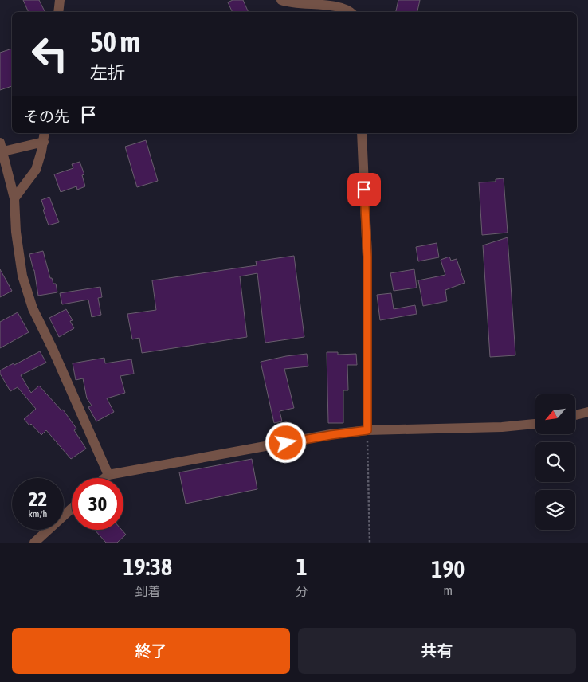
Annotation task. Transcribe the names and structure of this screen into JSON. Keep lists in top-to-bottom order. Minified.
{"north":"bottom left","page":{"turn":["50 m","左折"],"then":"その先","speed":"22 km/h","limit":"30","eta":["19:38","到着","1","分","190","m"],"buttons":["終了","共有"]}}
